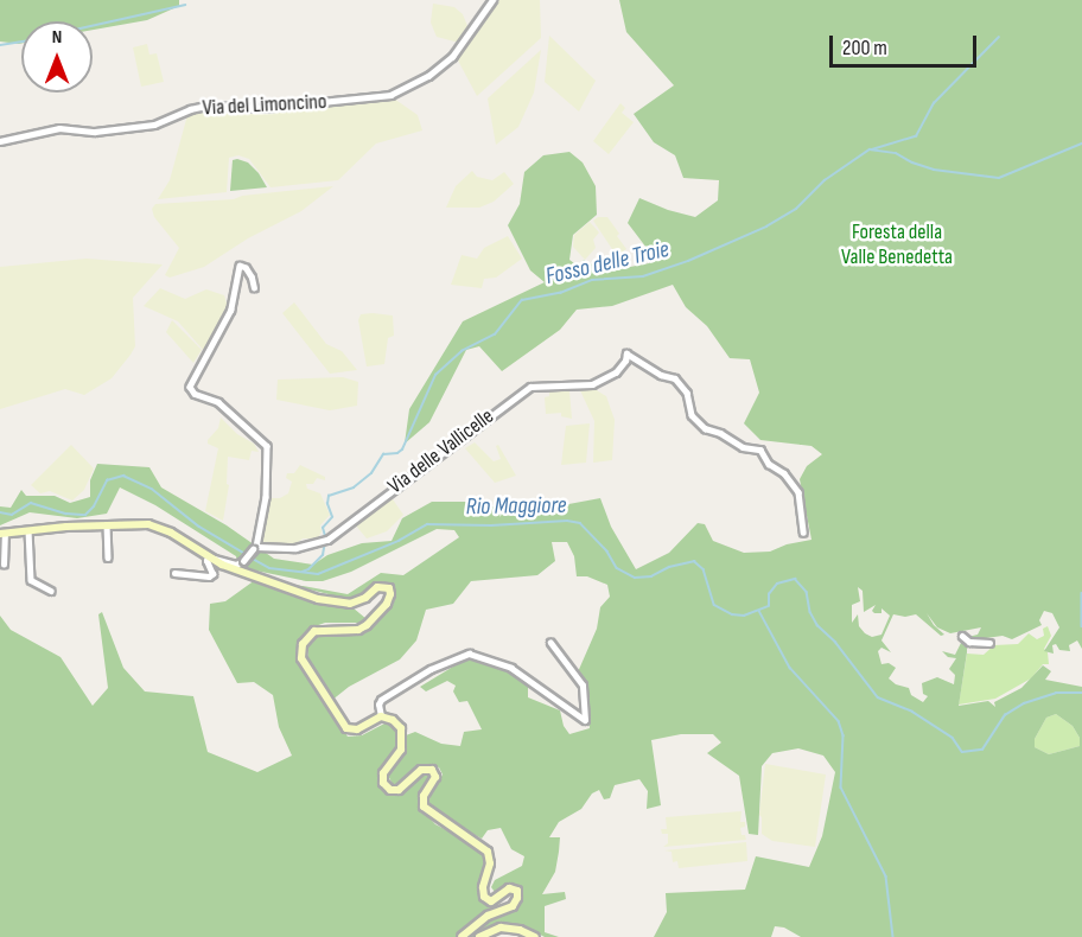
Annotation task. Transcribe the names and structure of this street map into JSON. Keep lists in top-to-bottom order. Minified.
{"streets":{"street":["Via del Limoncino","Via delle Vallicelle"]},"water":["Fosso delle Troie","Rio Maggiore"],"parks":["Foresta della Valle Benedetta"],"scale_bar":"200 m","north":"top"}
